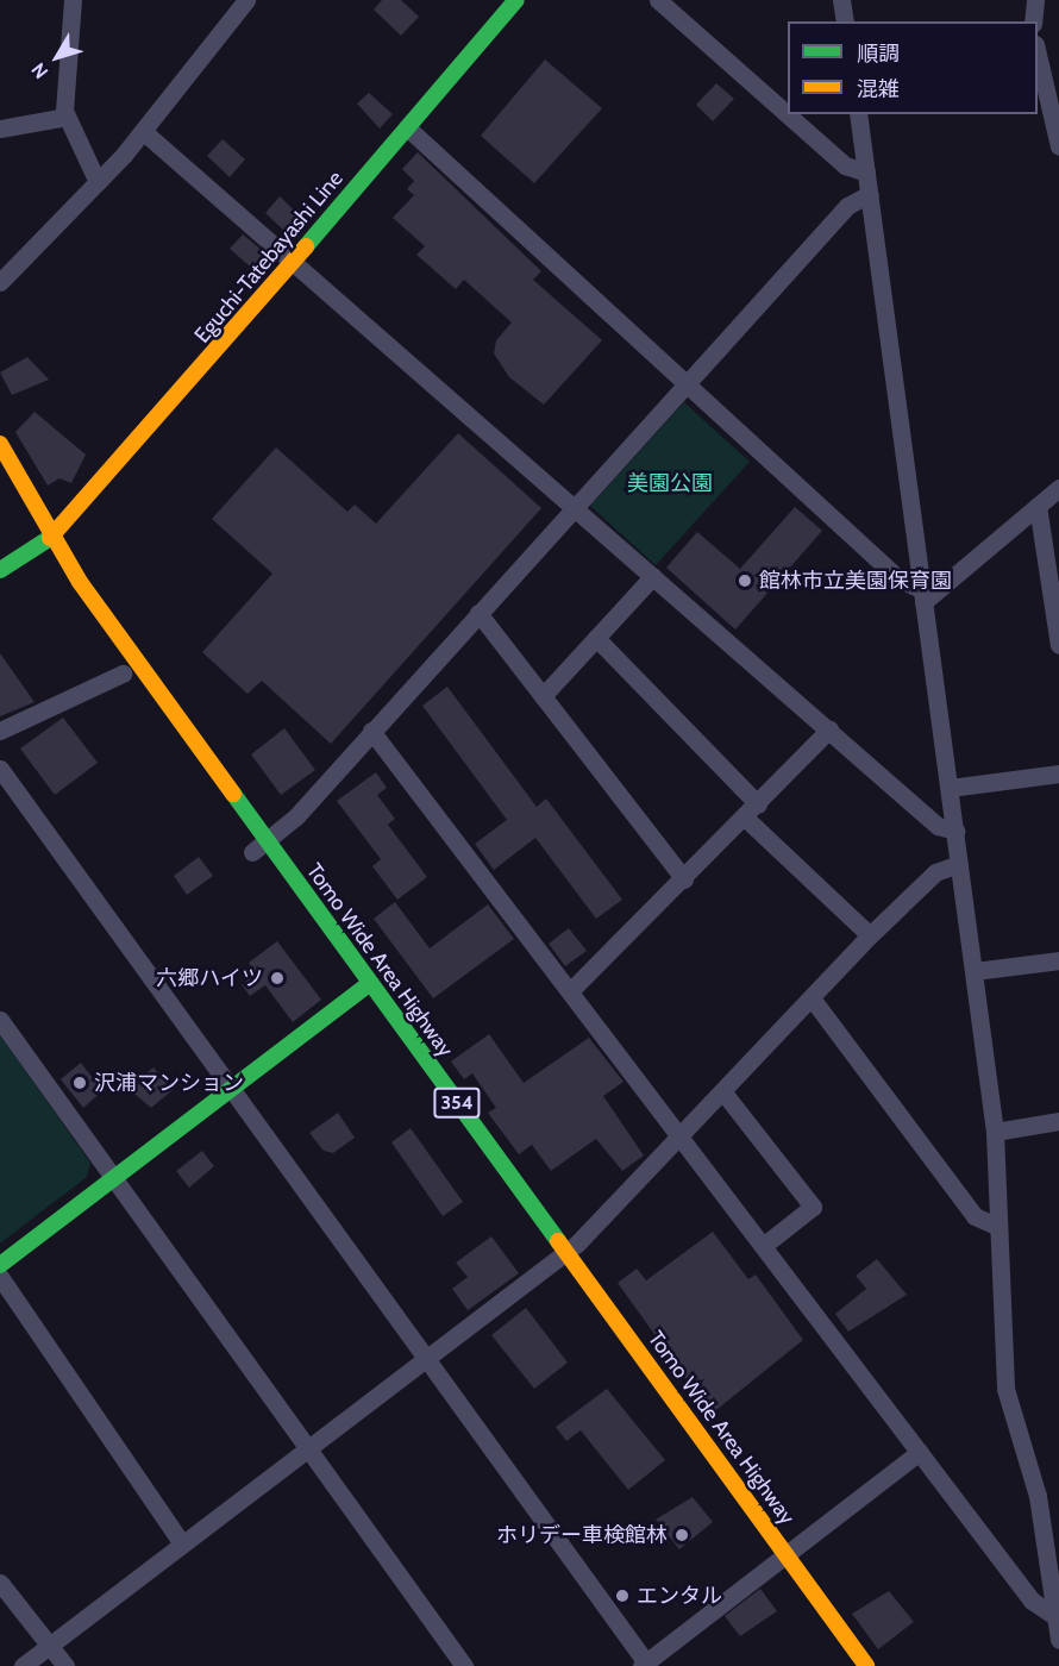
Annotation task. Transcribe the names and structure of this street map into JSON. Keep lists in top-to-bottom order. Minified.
{"streets":{"main road":["Eguchi-Tatebayashi Line","Tomo Wide Area Highway","354"]},"crossings":[["Eguchi-Tatebayashi Line","Tomo Wide Area Highway"]],"parks":["美園公園"],"places":["館林市立美園保育園","六郷ハイツ","沢浦マンション","ホリデー車検館林","エンタル"],"legend":["順調","混雑"],"north":"bottom left"}
